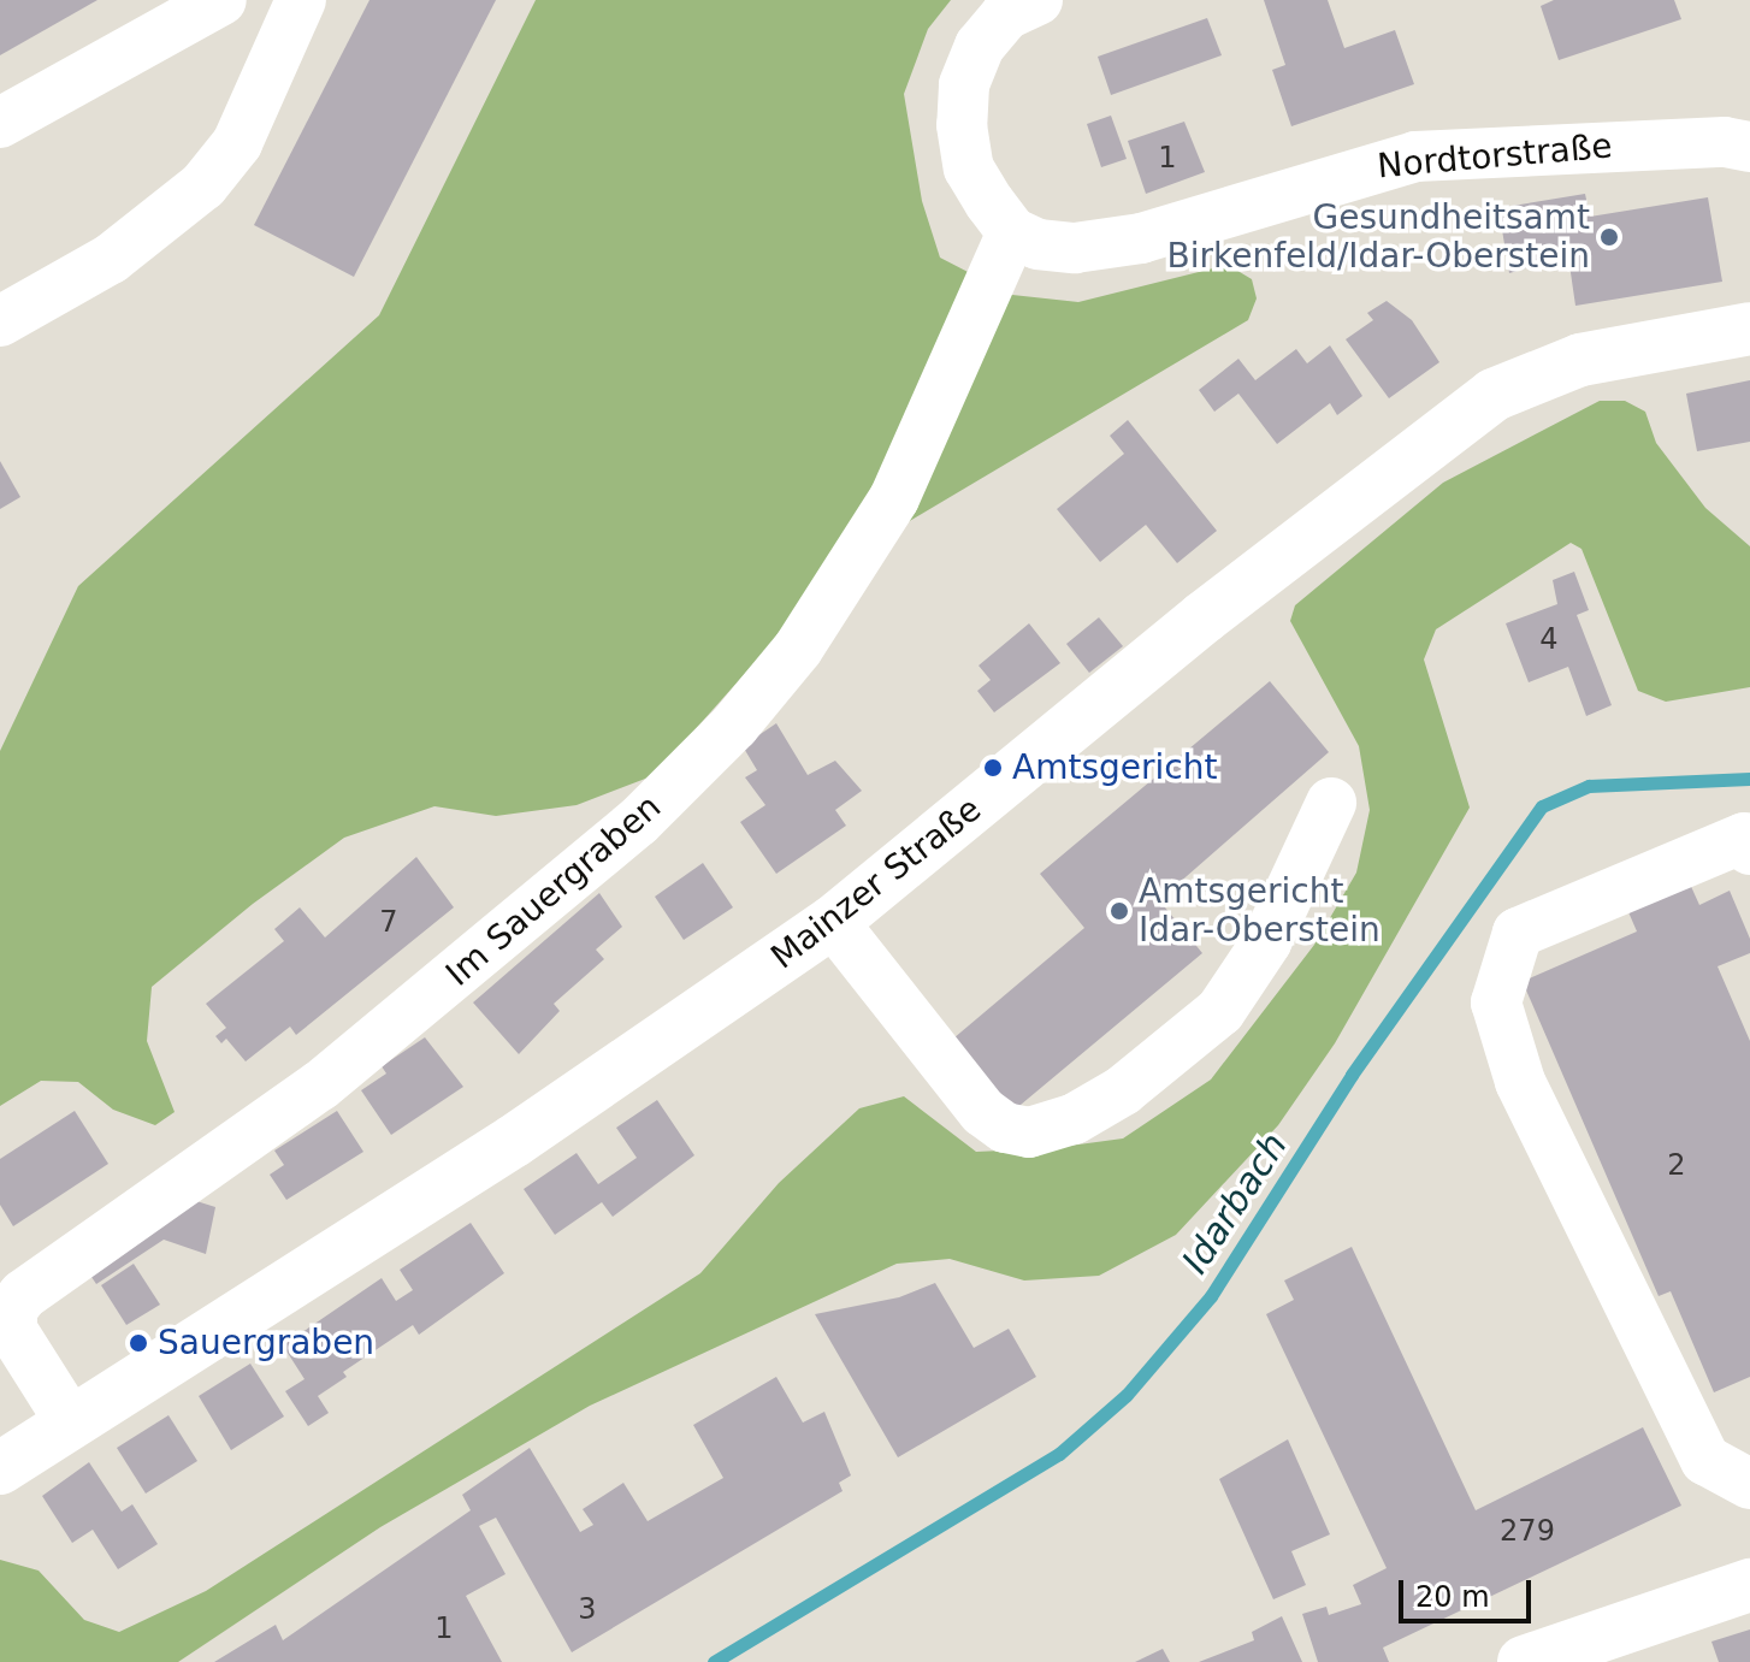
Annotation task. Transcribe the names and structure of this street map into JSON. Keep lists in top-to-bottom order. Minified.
{"streets":{"main road":["Mainzer Straße"],"street":["Nordtorstraße","Im Sauergraben"]},"crossings":[["Nordtorstraße","Im Sauergraben"],["Mainzer Straße","Im Sauergraben"]],"water":["Idarbach"],"places":["Gesundheitsamt Birkenfeld/Idar-Oberstein","Amtsgericht","Amtsgericht Idar-Oberstein","Sauergraben"],"house_numbers":["1","4","7","2","279","3","1"],"scale_bar":"20 m"}
